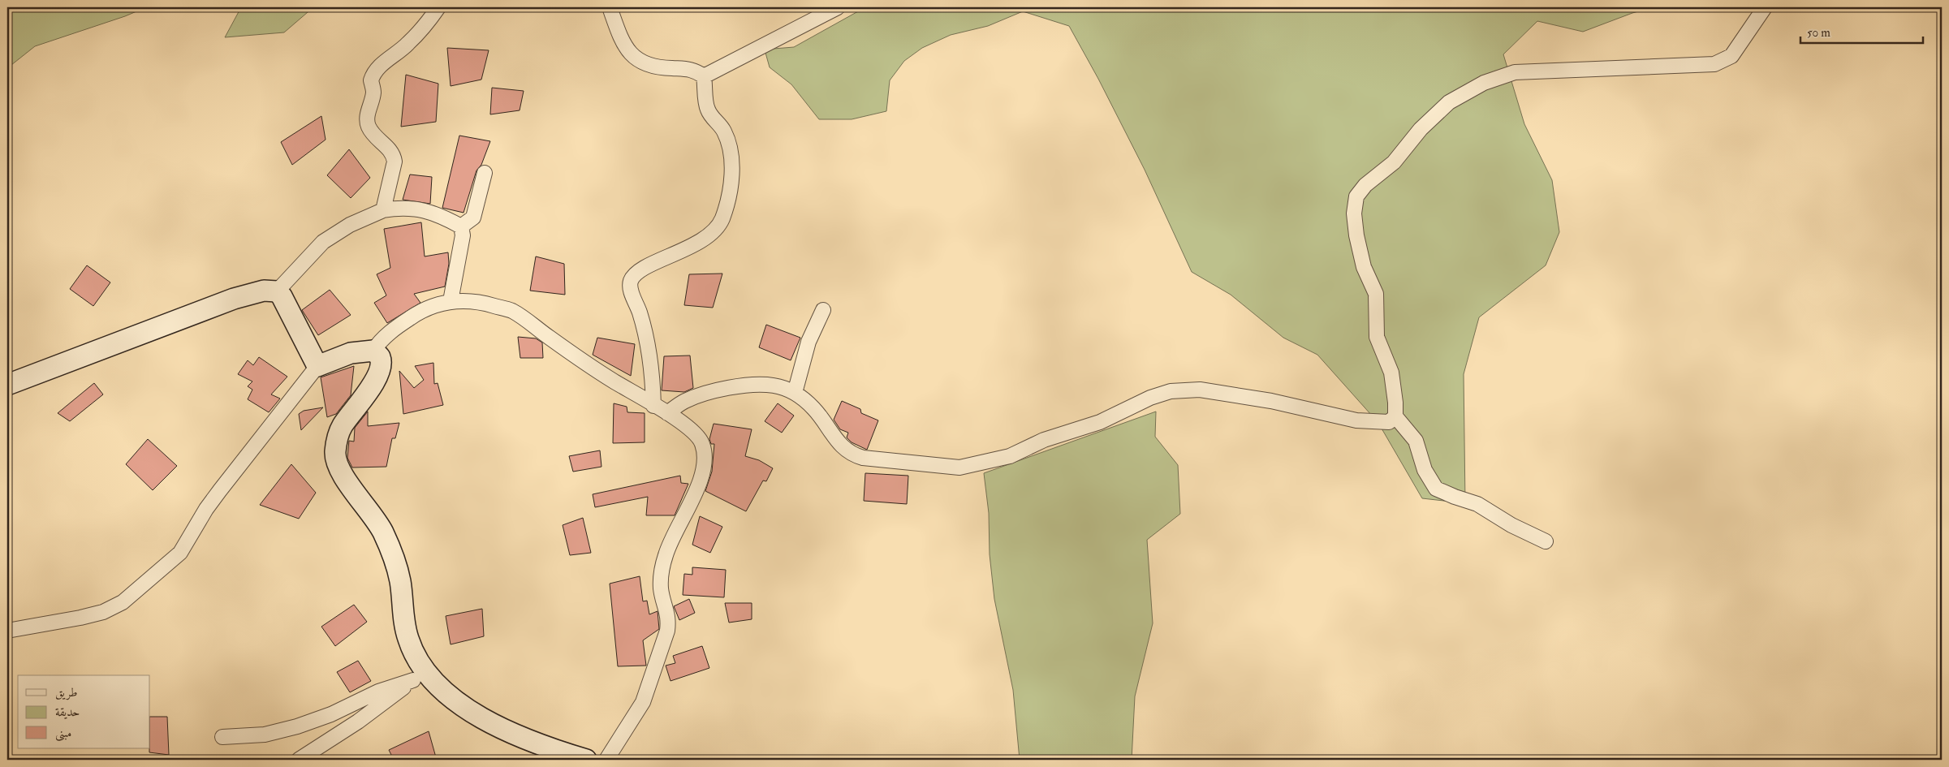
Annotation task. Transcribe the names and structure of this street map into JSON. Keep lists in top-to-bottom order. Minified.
{"legend":["طريق","حديقة","مبنى"],"scale_bar":"50 m"}
